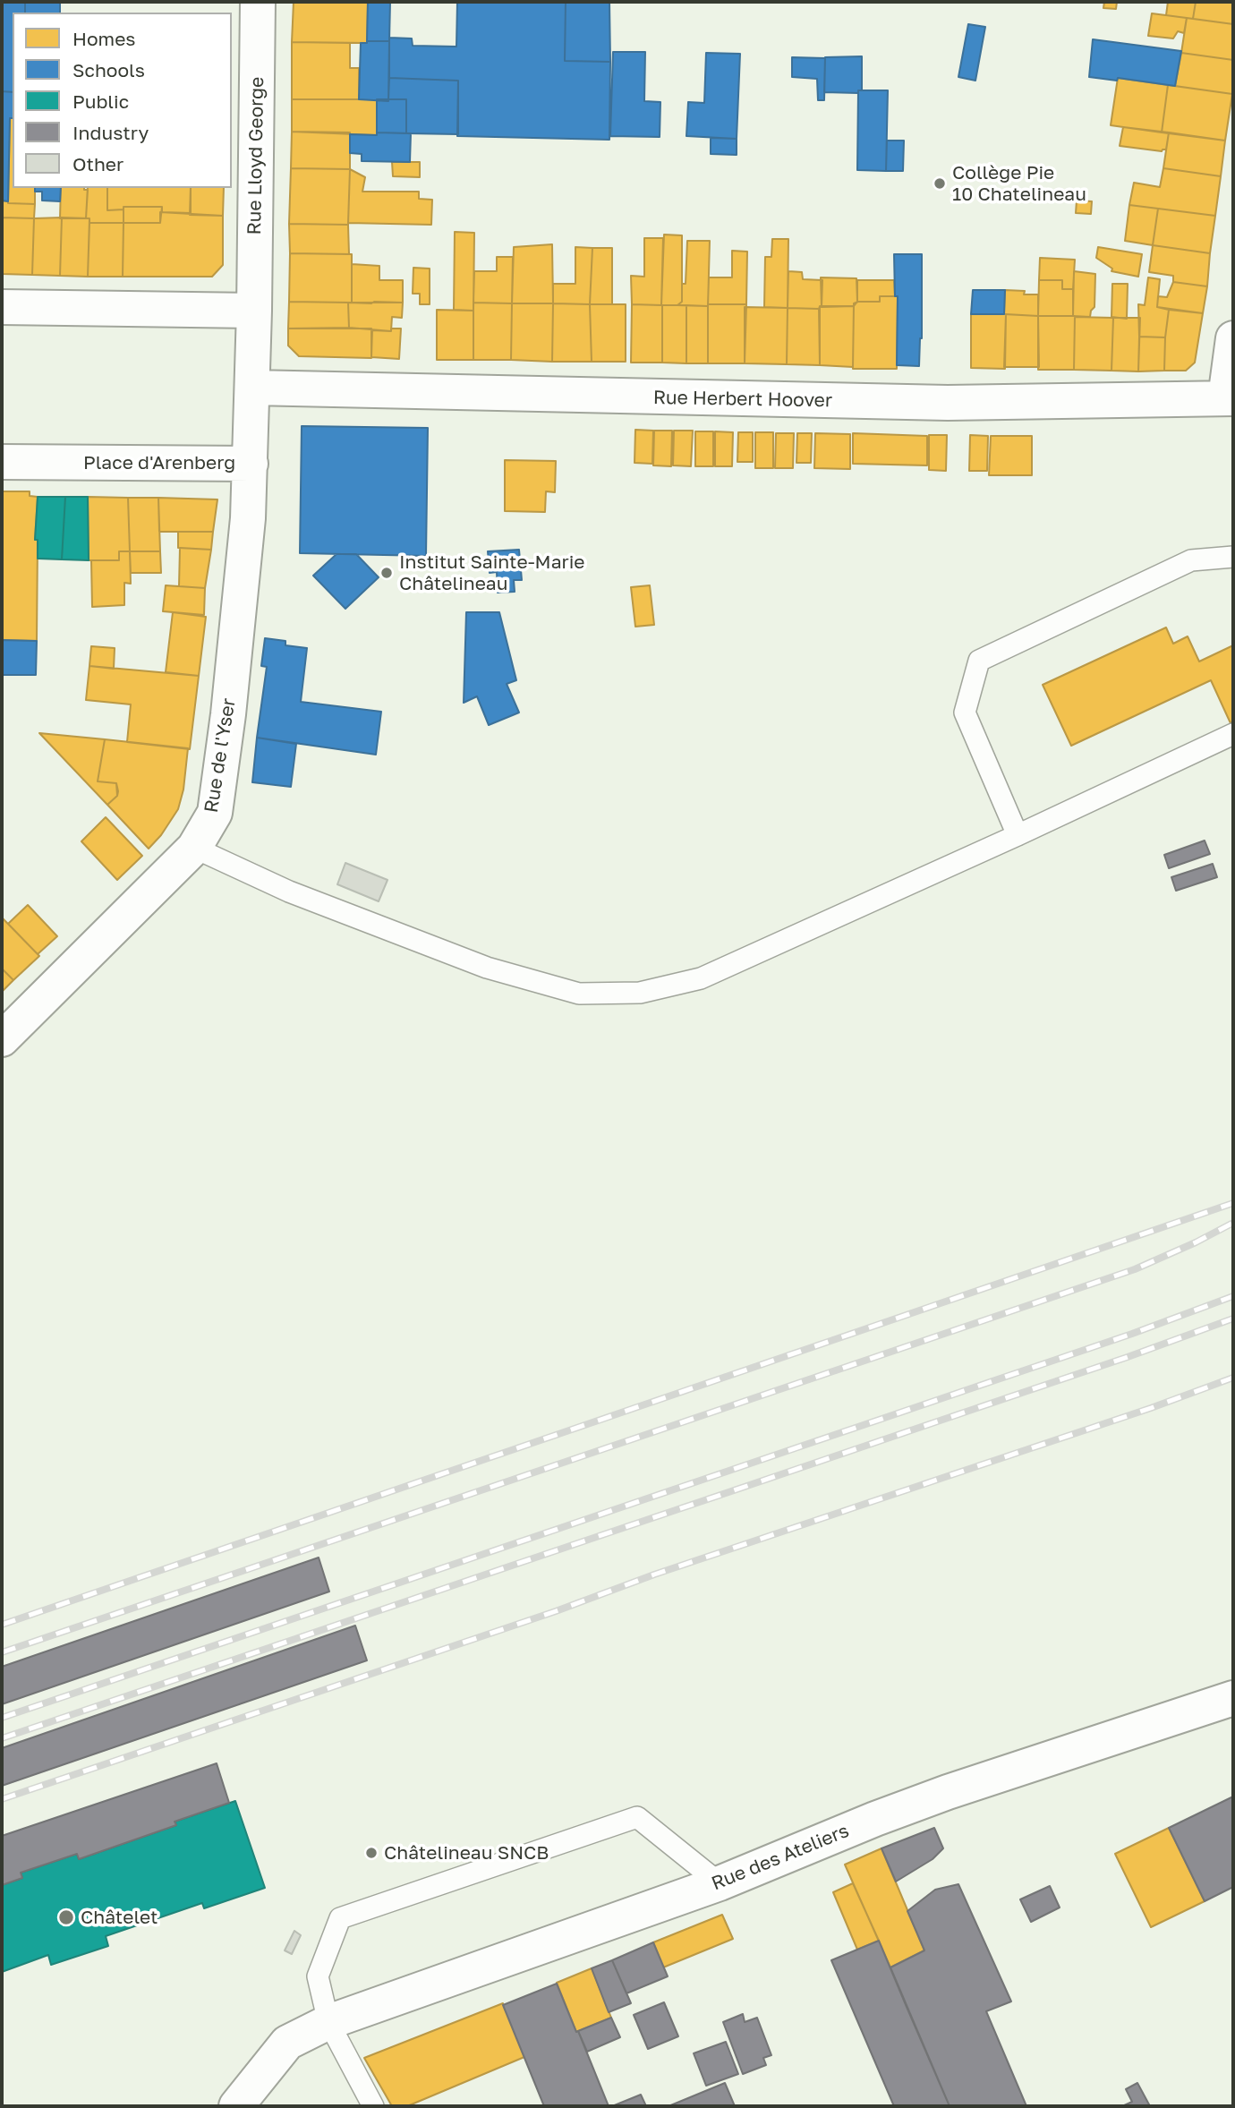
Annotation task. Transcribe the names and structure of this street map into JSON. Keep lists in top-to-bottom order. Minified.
{"streets":{"street":["Rue Lloyd George","Rue Herbert Hoover","Place d'Arenberg","Rue de l'Yser","Rue des Ateliers"]},"crossings":[["Rue Lloyd George","Place d'Arenberg"],["Rue Herbert Hoover","Place d'Arenberg"],["Place d'Arenberg","Rue de l'Yser"]],"places":["Collège Pie 10 Chatelineau","Institut Sainte-Marie Châtelineau","Châtelineau SNCB","Châtelet"],"legend":["Homes","Schools","Public","Industry","Other"]}
